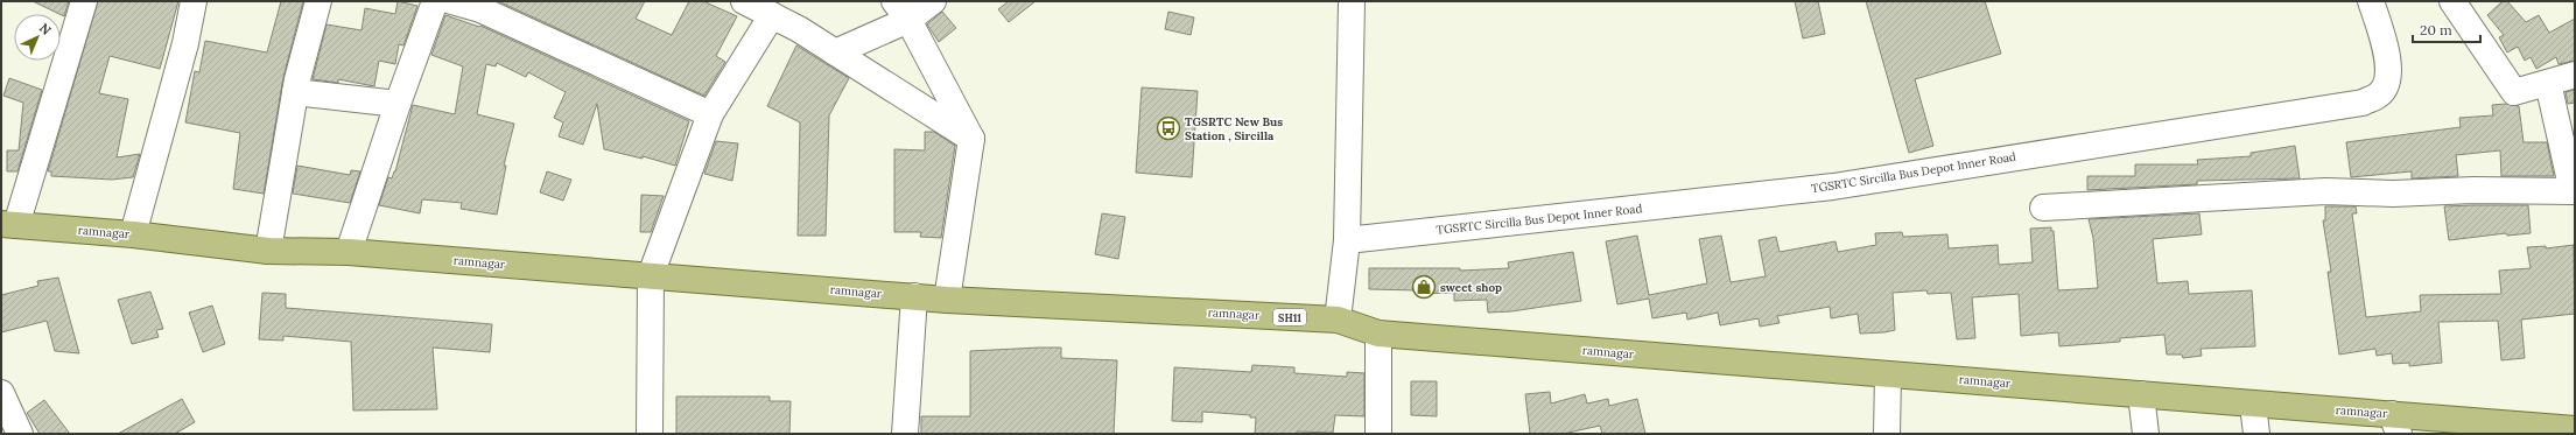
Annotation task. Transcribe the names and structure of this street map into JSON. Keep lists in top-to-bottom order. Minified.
{"streets":{"main road":["ramnagar","SH11"],"street":["TGSRTC Sircilla Bus Depot Inner Road"]},"places":{"bus stop":["TGSRTC New Bus Station , Sircilla"],"shop":["sweet shop"]},"scale_bar":"20 m","north":"top right"}
